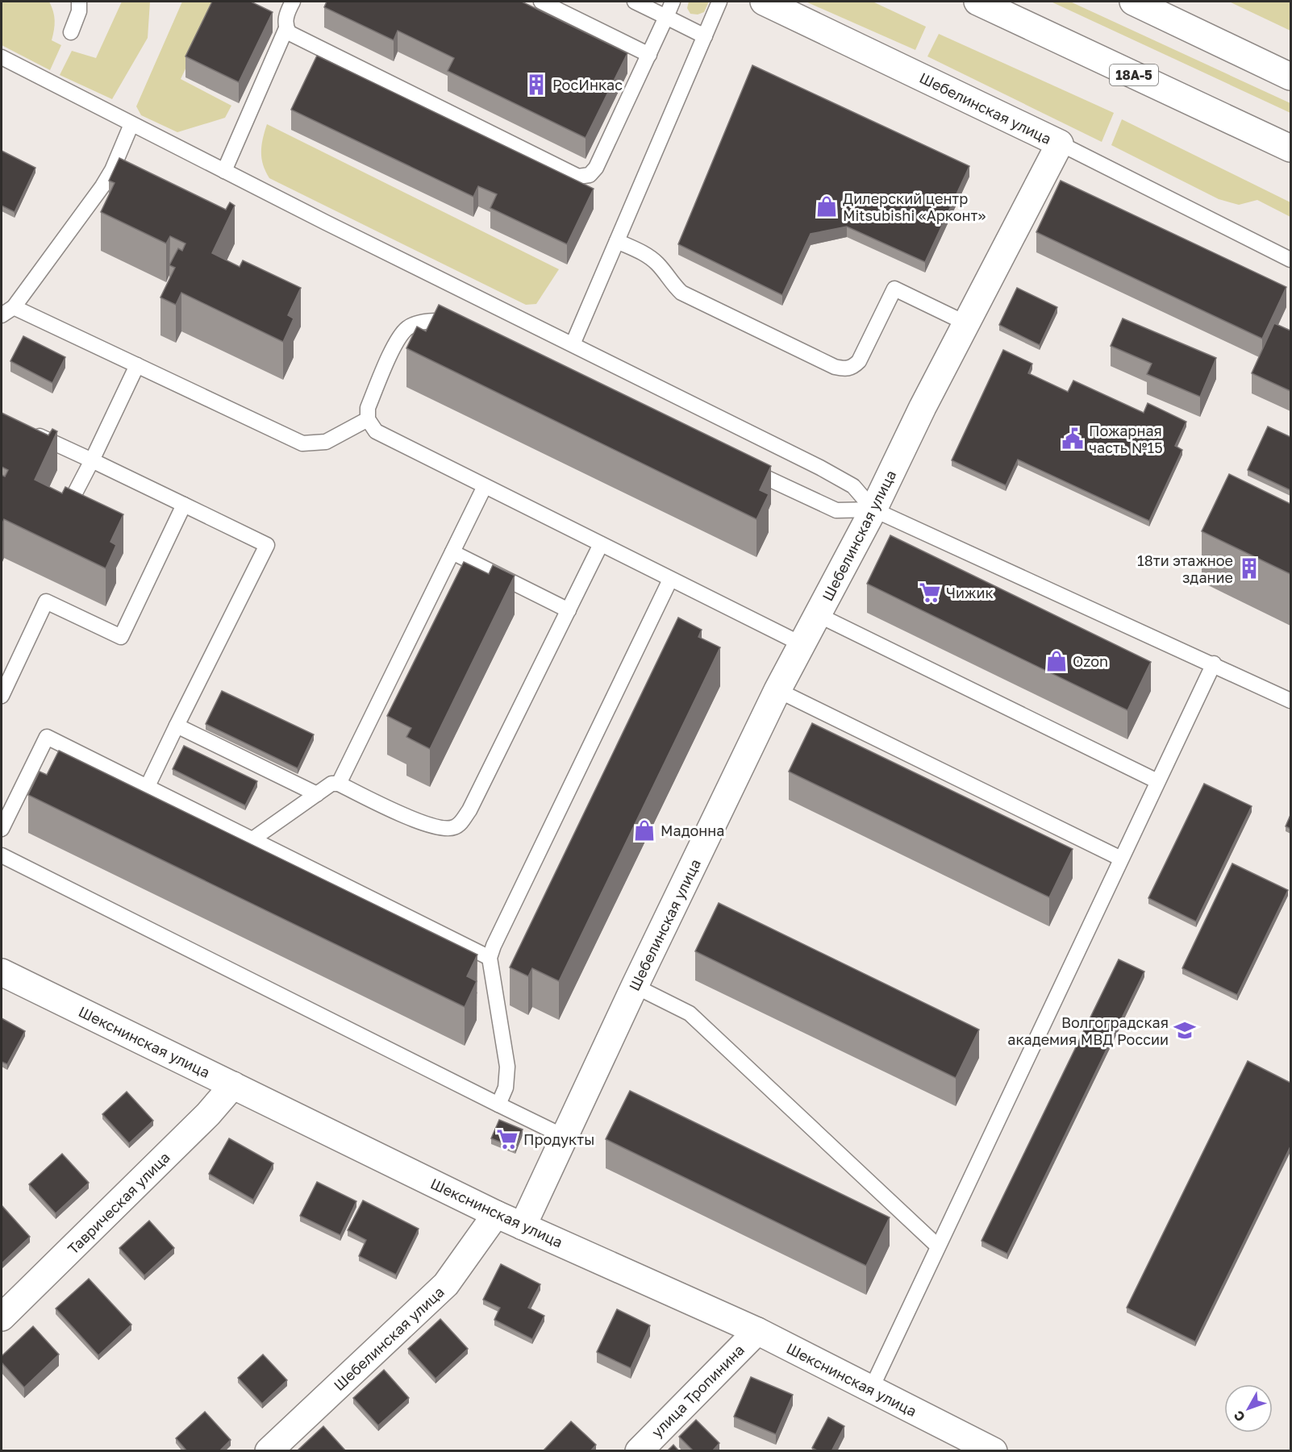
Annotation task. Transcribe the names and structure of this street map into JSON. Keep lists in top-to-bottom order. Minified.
{"streets":{"main road":["18А-5","Шебелинская улица","Шекснинская улица","Таврическая улица","улица Тропинина"]},"crossings":[["Шебелинская улица","Шекснинская улица"],["Шекснинская улица","Таврическая улица"],["Шекснинская улица","улица Тропинина"]],"places":{"building":["РосИнкас","18ти этажное здание"],"shop":["Дилерский центр Mitsubishi «Арконт»","Ozon","Мадонна"],"public building":["Пожарная часть №15"],"supermarket":["Чижик","Продукты"],"school or university":["Волгоградская академия МВД России"]},"north":"bottom left"}
